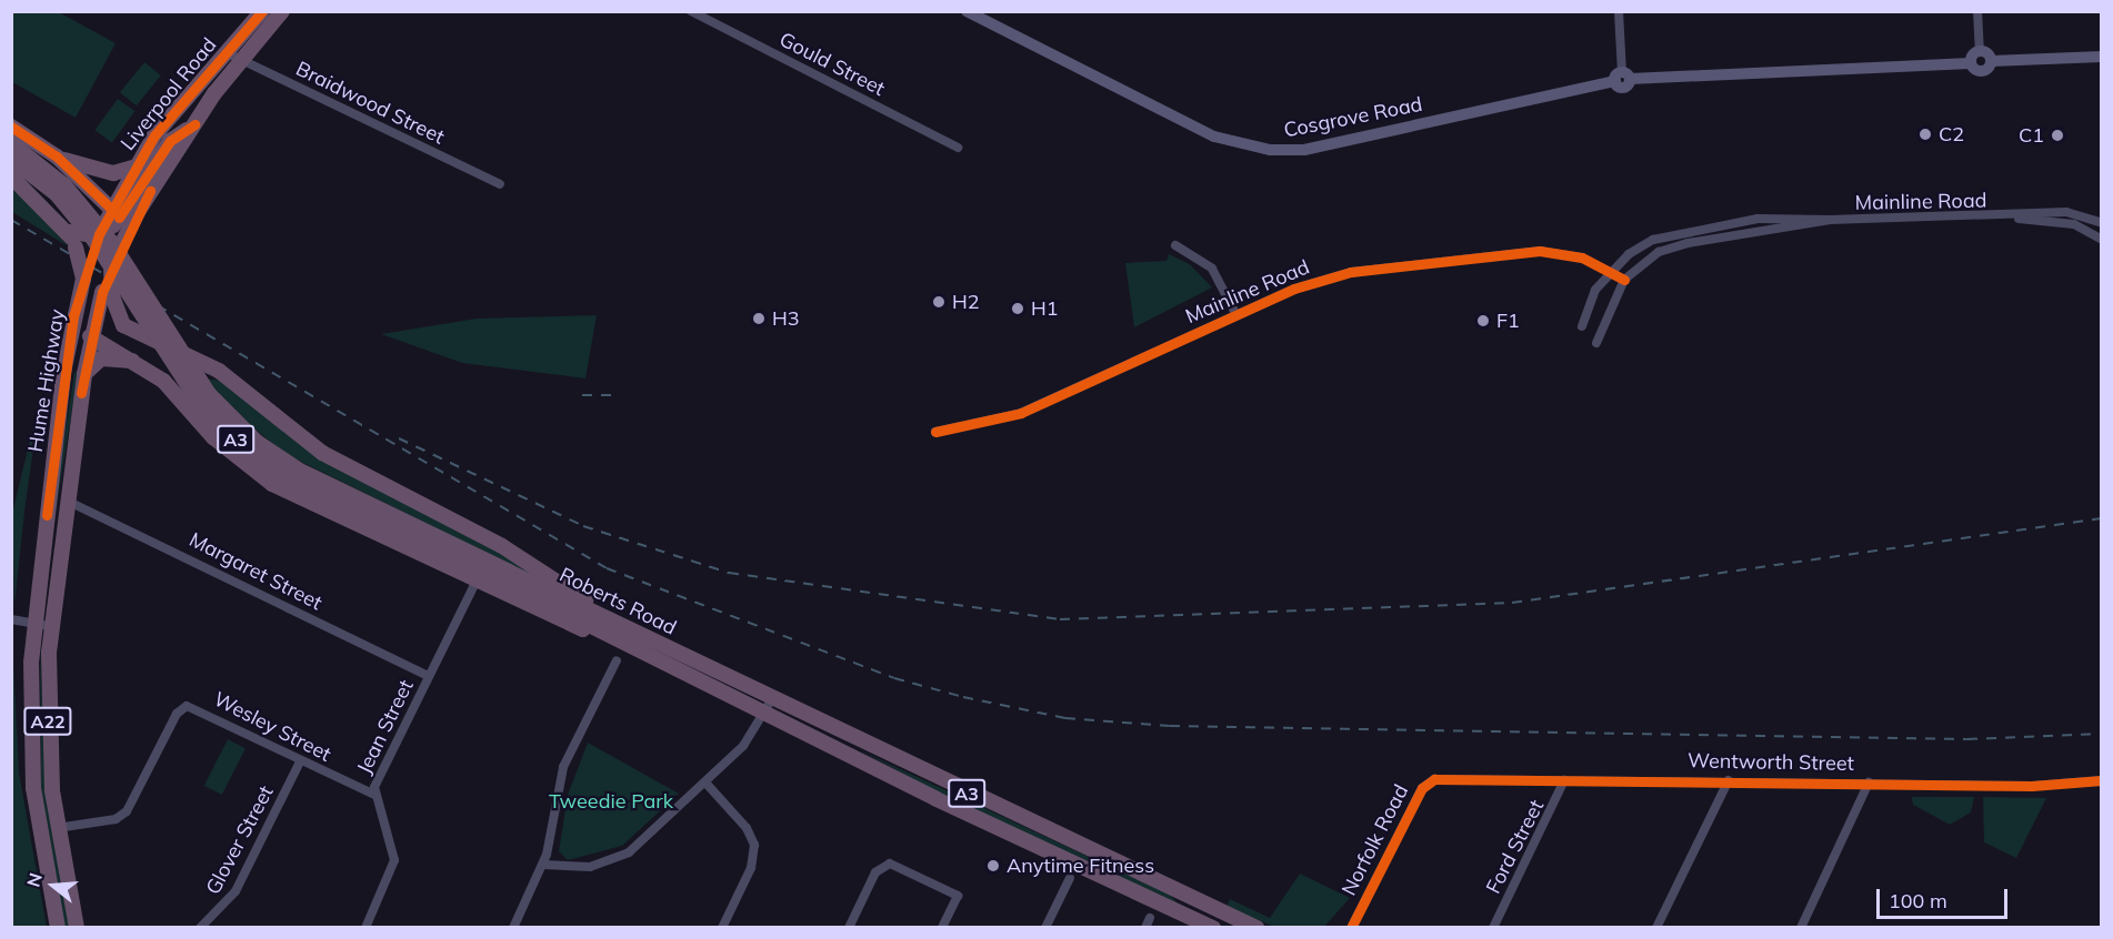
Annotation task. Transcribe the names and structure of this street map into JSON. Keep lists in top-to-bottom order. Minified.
{"streets":{"highway":["Liverpool Road","Hume Highway","A3","Roberts Road","A22"],"main road":["Cosgrove Road"],"street":["Gould Street","Braidwood Street","Mainline Road","Margaret Street","Wesley Street","Jean Street","Wentworth Street","Glover Street","Norfolk Road","Ford Street"]},"crossings":[["Liverpool Road","Braidwood Street"],["Liverpool Road","Hume Highway"],["Hume Highway","Margaret Street"],["Hume Highway","Wesley Street"],["A3","Roberts Road"],["Margaret Street","Jean Street"],["Wesley Street","Jean Street"],["Wesley Street","Glover Street"],["Wentworth Street","Norfolk Road"],["Wentworth Street","Ford Street"]],"parks":["Tweedie Park"],"places":["C2","C1","H2","H1","H3","F1","Anytime Fitness"],"scale_bar":"100 m","north":"left"}
